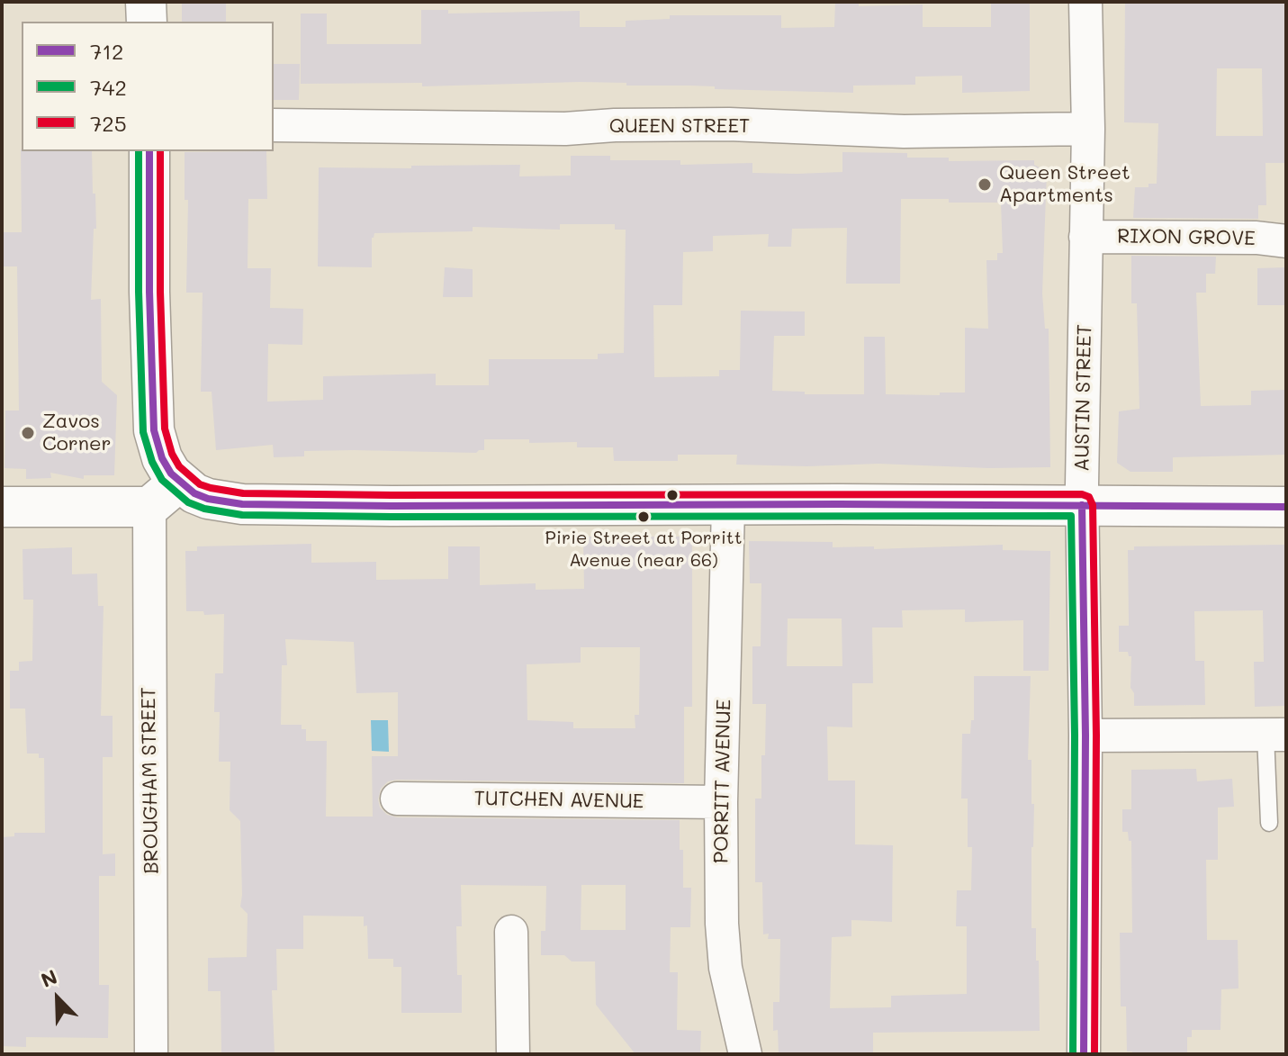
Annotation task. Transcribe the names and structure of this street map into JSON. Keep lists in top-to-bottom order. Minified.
{"streets":{"street":["QUEEN STREET","RIXON GROVE","AUSTIN STREET","BROUGHAM STREET","PORRITT AVENUE","TUTCHEN AVENUE"]},"crossings":[["QUEEN STREET","AUSTIN STREET"],["RIXON GROVE","AUSTIN STREET"],["PORRITT AVENUE","TUTCHEN AVENUE"]],"places":["Queen Street Apartments","Zavos Corner","Pirie Street at Porritt Avenue (near 66)"],"lines":["transit line 712","transit line 742","transit line 725"],"legend":["712","742","725"],"north":"top left"}
